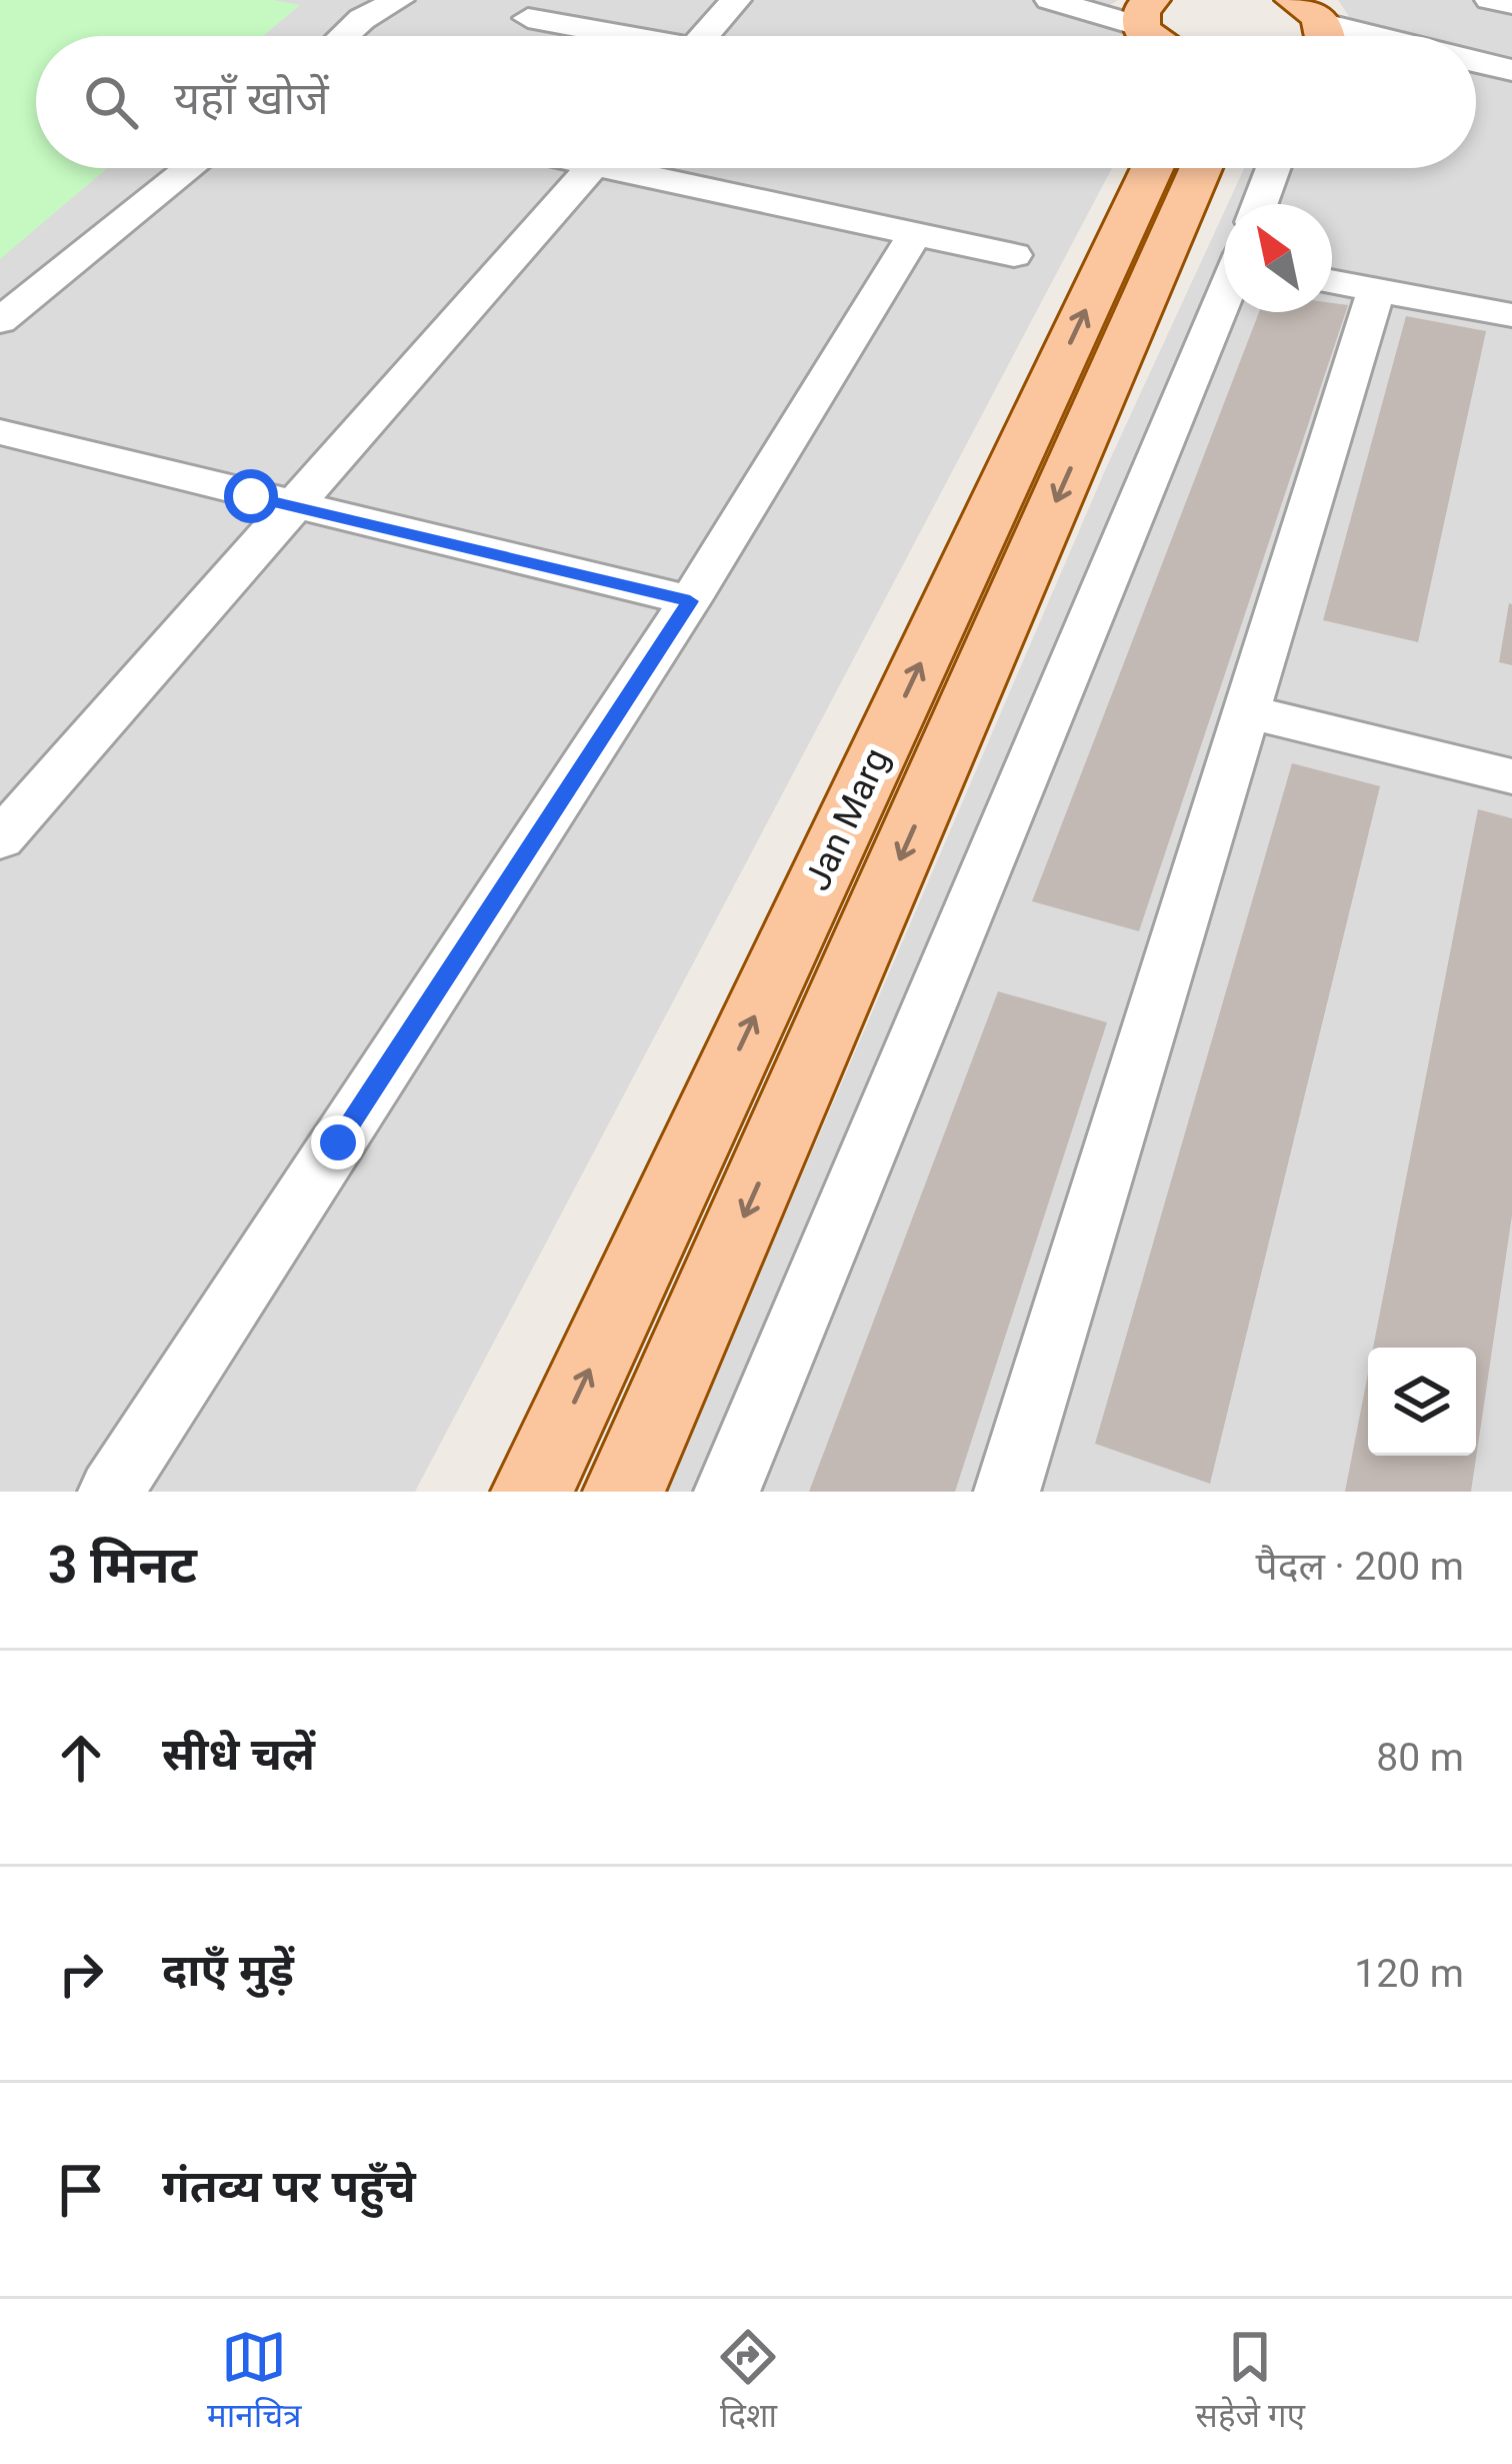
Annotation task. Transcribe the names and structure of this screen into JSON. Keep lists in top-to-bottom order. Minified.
{"streets":{"main road":["Jan Marg"]},"north":"top left","page":{"search":"यहाँ खोजें","heading":["3 मिनट","पैदल · 200 m"],"list":[["सीधे चलें","80 m"],["दाएँ मुड़ें","120 m"],"गंतव्य पर पहुँचे"],"nav":["मानचित्र","दिशा","सहेजे गए"]}}
